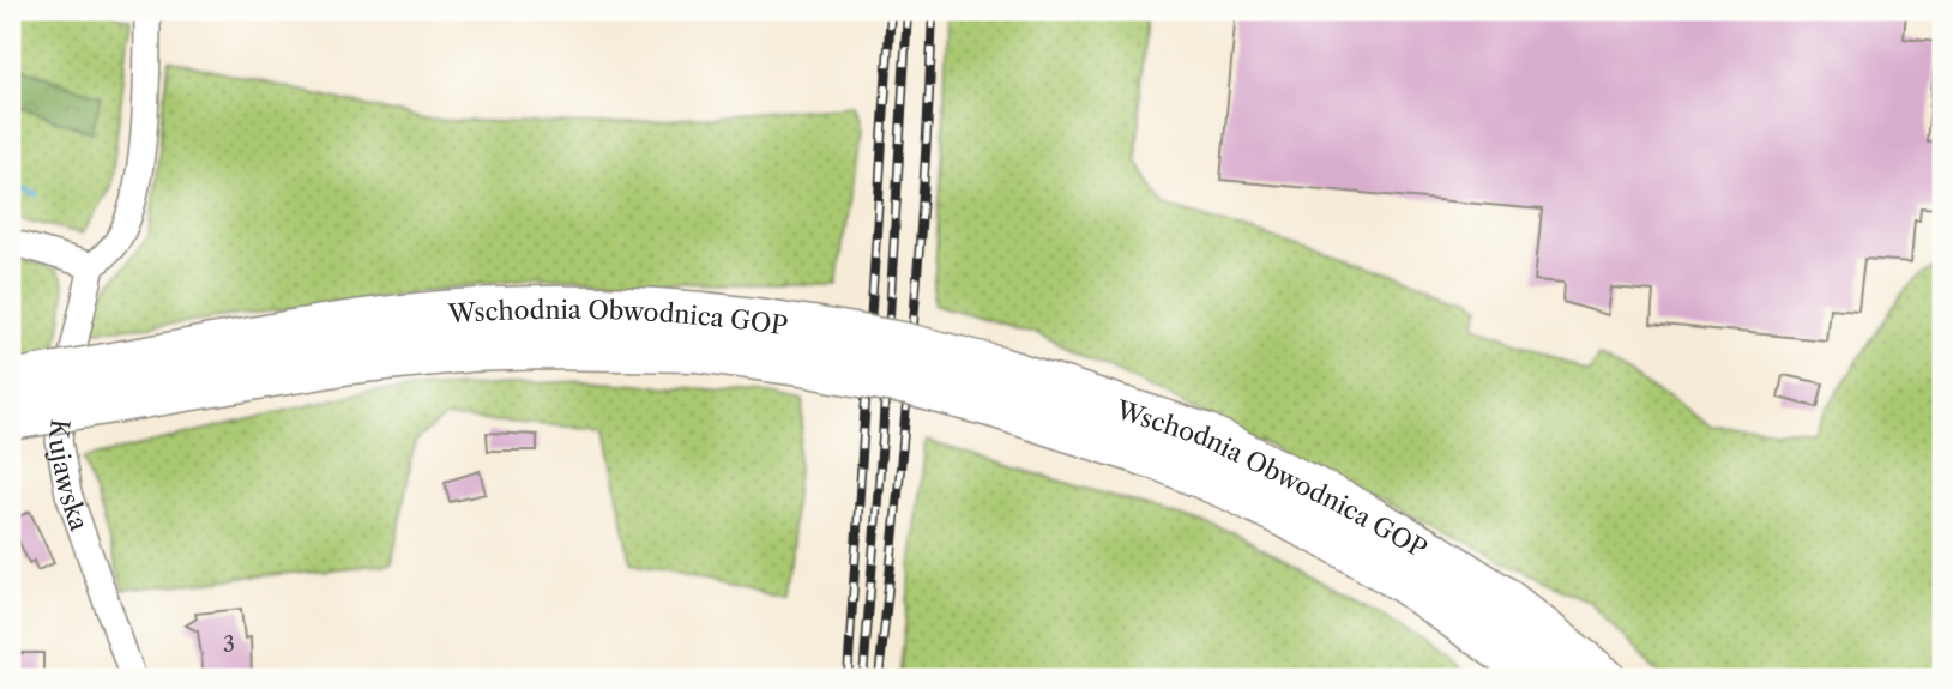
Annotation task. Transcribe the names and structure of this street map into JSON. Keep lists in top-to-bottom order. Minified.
{"streets":{"highway":["Wschodnia Obwodnica GOP"],"street":["Kujawska"]},"house_numbers":["3"]}
